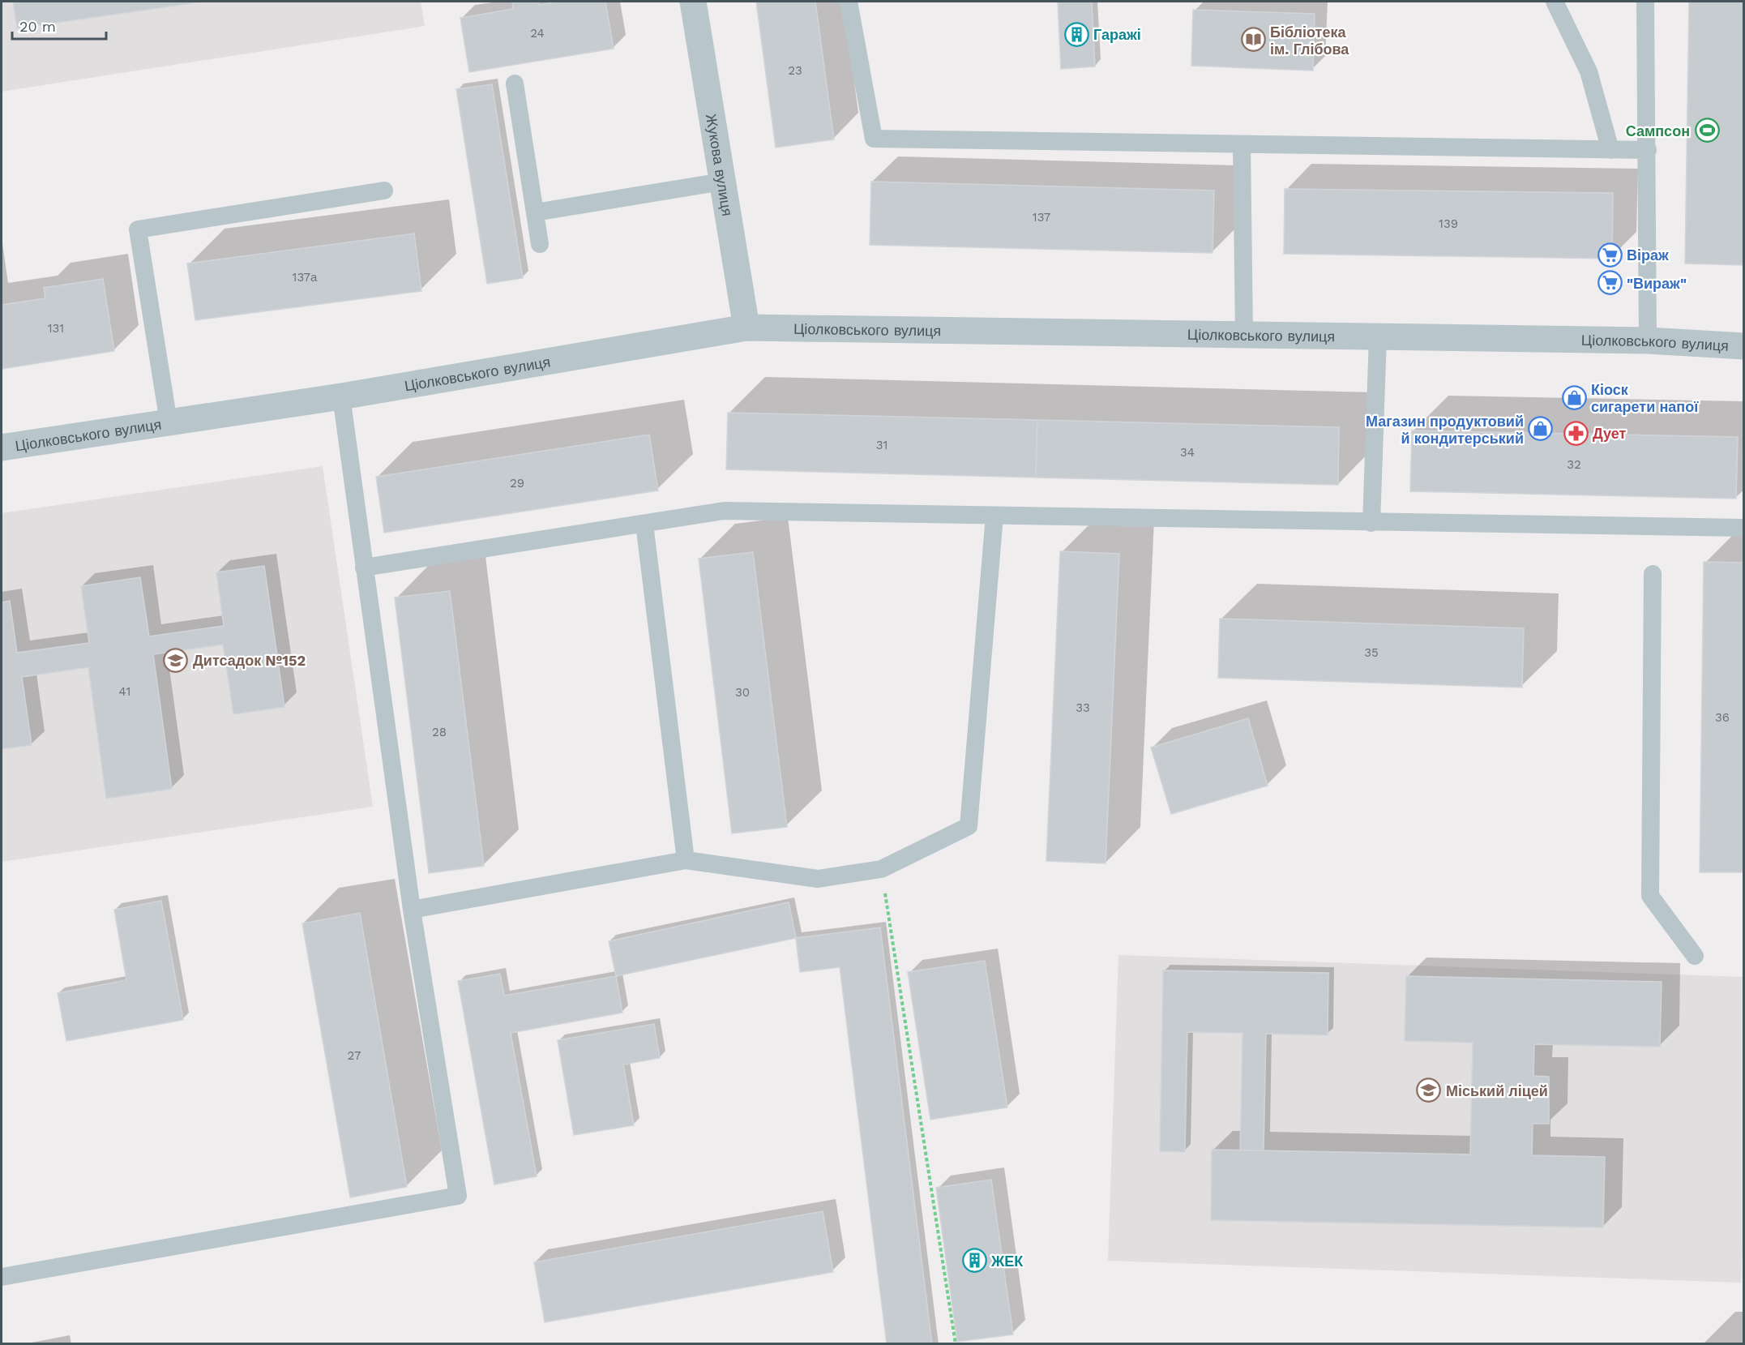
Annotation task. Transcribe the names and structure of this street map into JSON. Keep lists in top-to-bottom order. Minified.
{"streets":{"street":["Жукова вулиця","Ціолковського вулиця"]},"crossings":[["Жукова вулиця","Ціолковського вулиця"]],"places":{"building":["Гаражі","ЖЕК"],"library":["Бібліотека ім. Глібова"],"sports":["Сампсон"],"supermarket":["Віраж","\"Вираж\""],"shop":["Кіоск сигарети напої","Магазин продуктовий й кондитерський"],"pharmacy":["Дует"],"school or university":["Дитсадок №152","Міський ліцей"]},"house_numbers":["24","23","137","139","137а","131","31","34","32","29","35","41","30","33","36","28","27"],"scale_bar":"20 m"}
